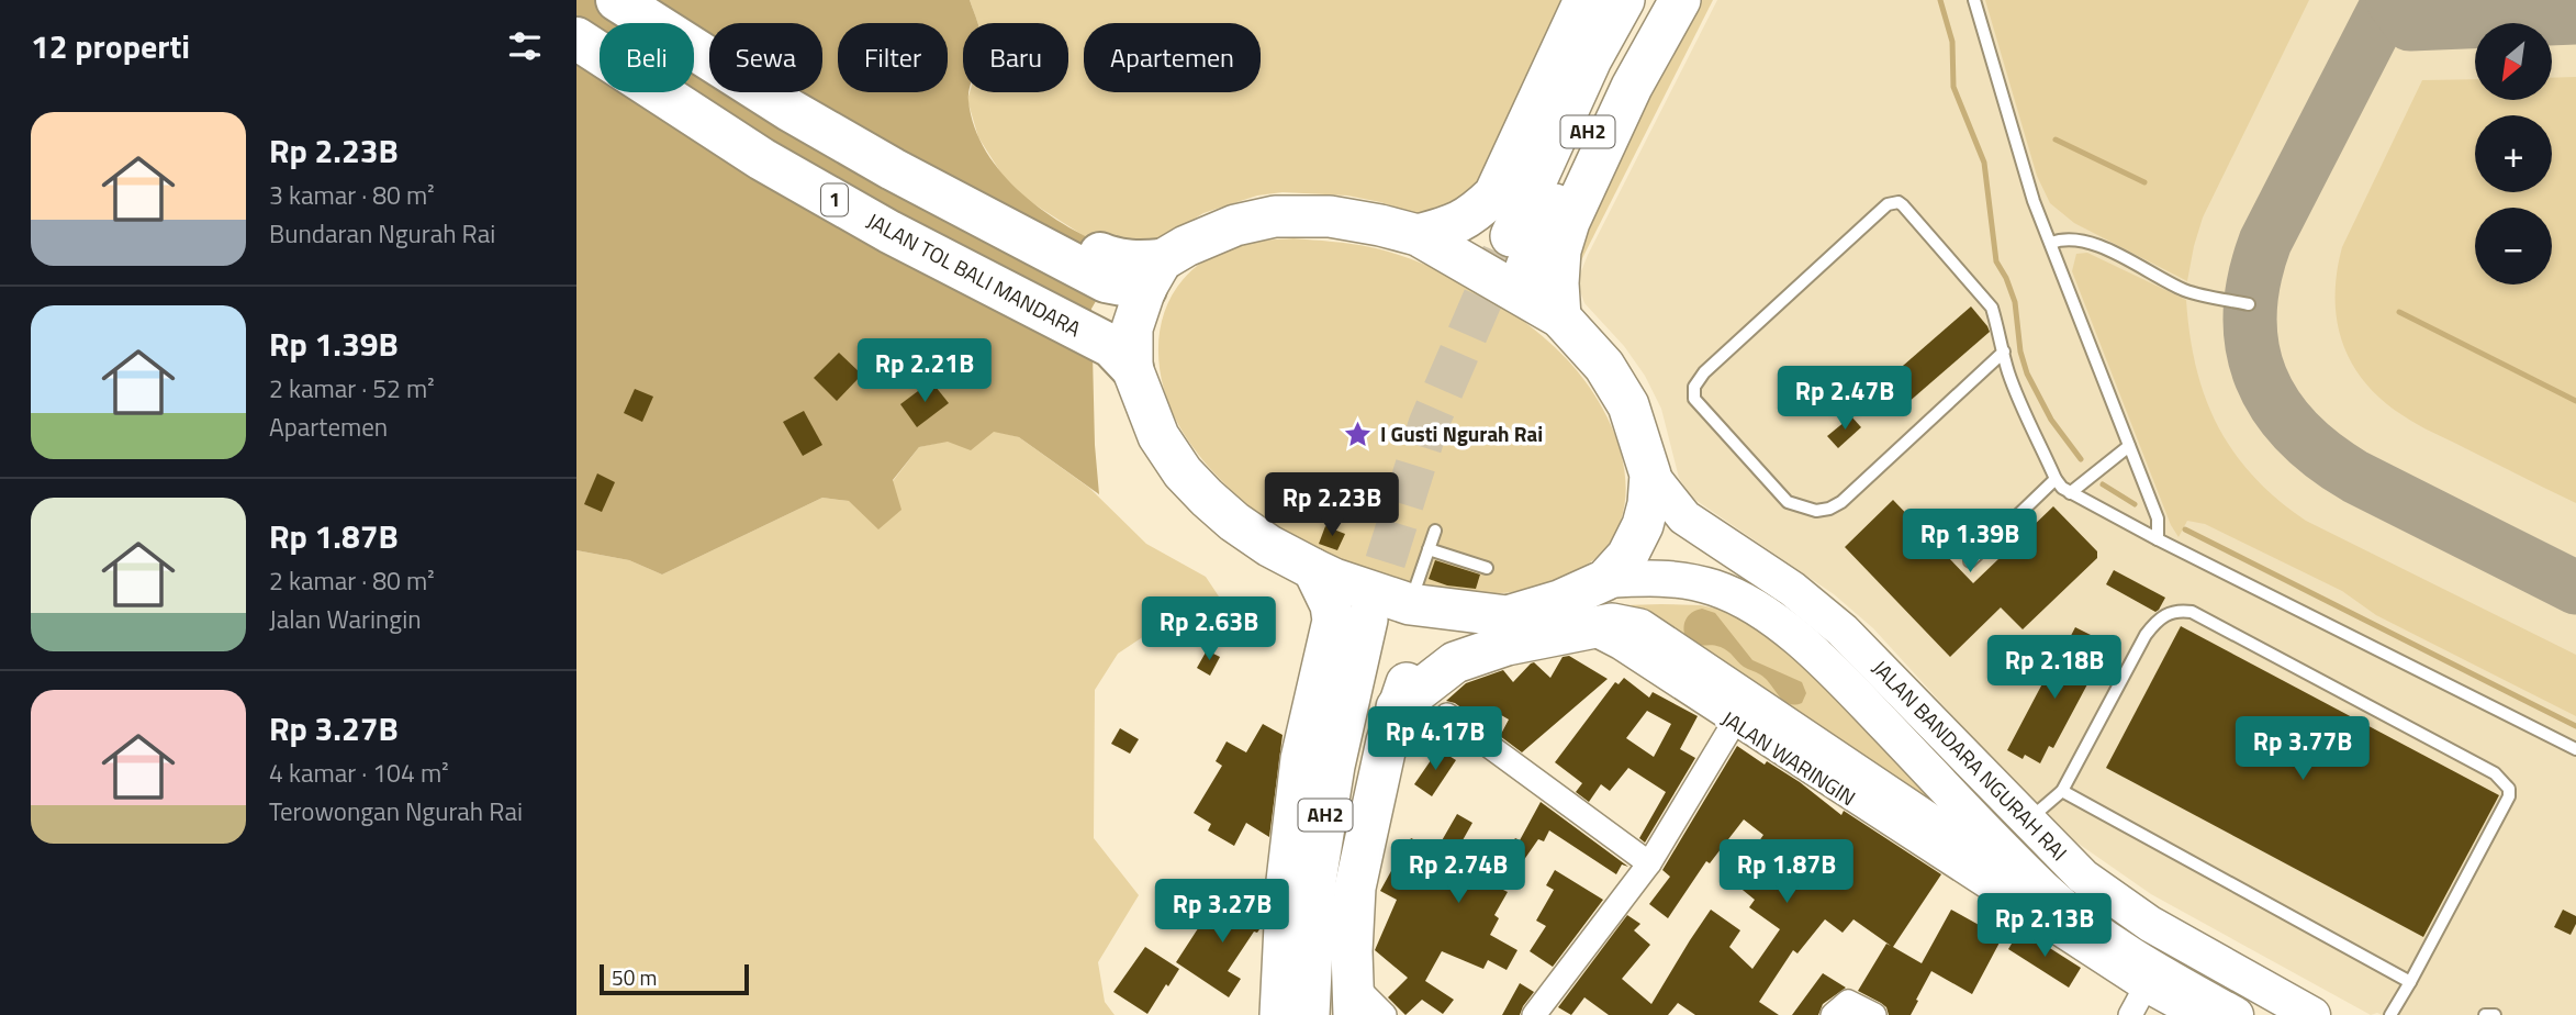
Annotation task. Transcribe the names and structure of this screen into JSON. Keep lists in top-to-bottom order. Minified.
{"streets":{"highway":["AH2","1","JALAN TOL BALI MANDARA"],"main road":["JALAN BANDARA NGURAH RAI"],"street":["JALAN WARINGIN"]},"crossings":[["JALAN WARINGIN","JALAN BANDARA NGURAH RAI"]],"places":{"place":["I Gusti Ngurah Rai"]},"scale_bar":"50 m","north":"bottom left","page":{"heading":"12 properti","map_buttons":["+","−"],"chip":["Beli","Sewa","Filter","Baru","Apartemen"],"list":[{"name":"Rp 2.23B","note":"3 kamar · 80 m² · Bundaran Ngurah Rai"},{"name":"Rp 1.39B","note":"2 kamar · 52 m² · Apartemen"},{"name":"Rp 1.87B","note":"2 kamar · 80 m² · Jalan Waringin"},{"name":"Rp 3.27B","note":"4 kamar · 104 m² · Terowongan Ngurah Rai"}],"price":["Rp 2.21B","Rp 2.47B","Rp 2.23B","Rp 1.39B","Rp 2.63B","Rp 2.18B","Rp 4.17B","Rp 3.77B","Rp 2.74B","Rp 1.87B","Rp 3.27B","Rp 2.13B"],"scale":"50 m"}}
